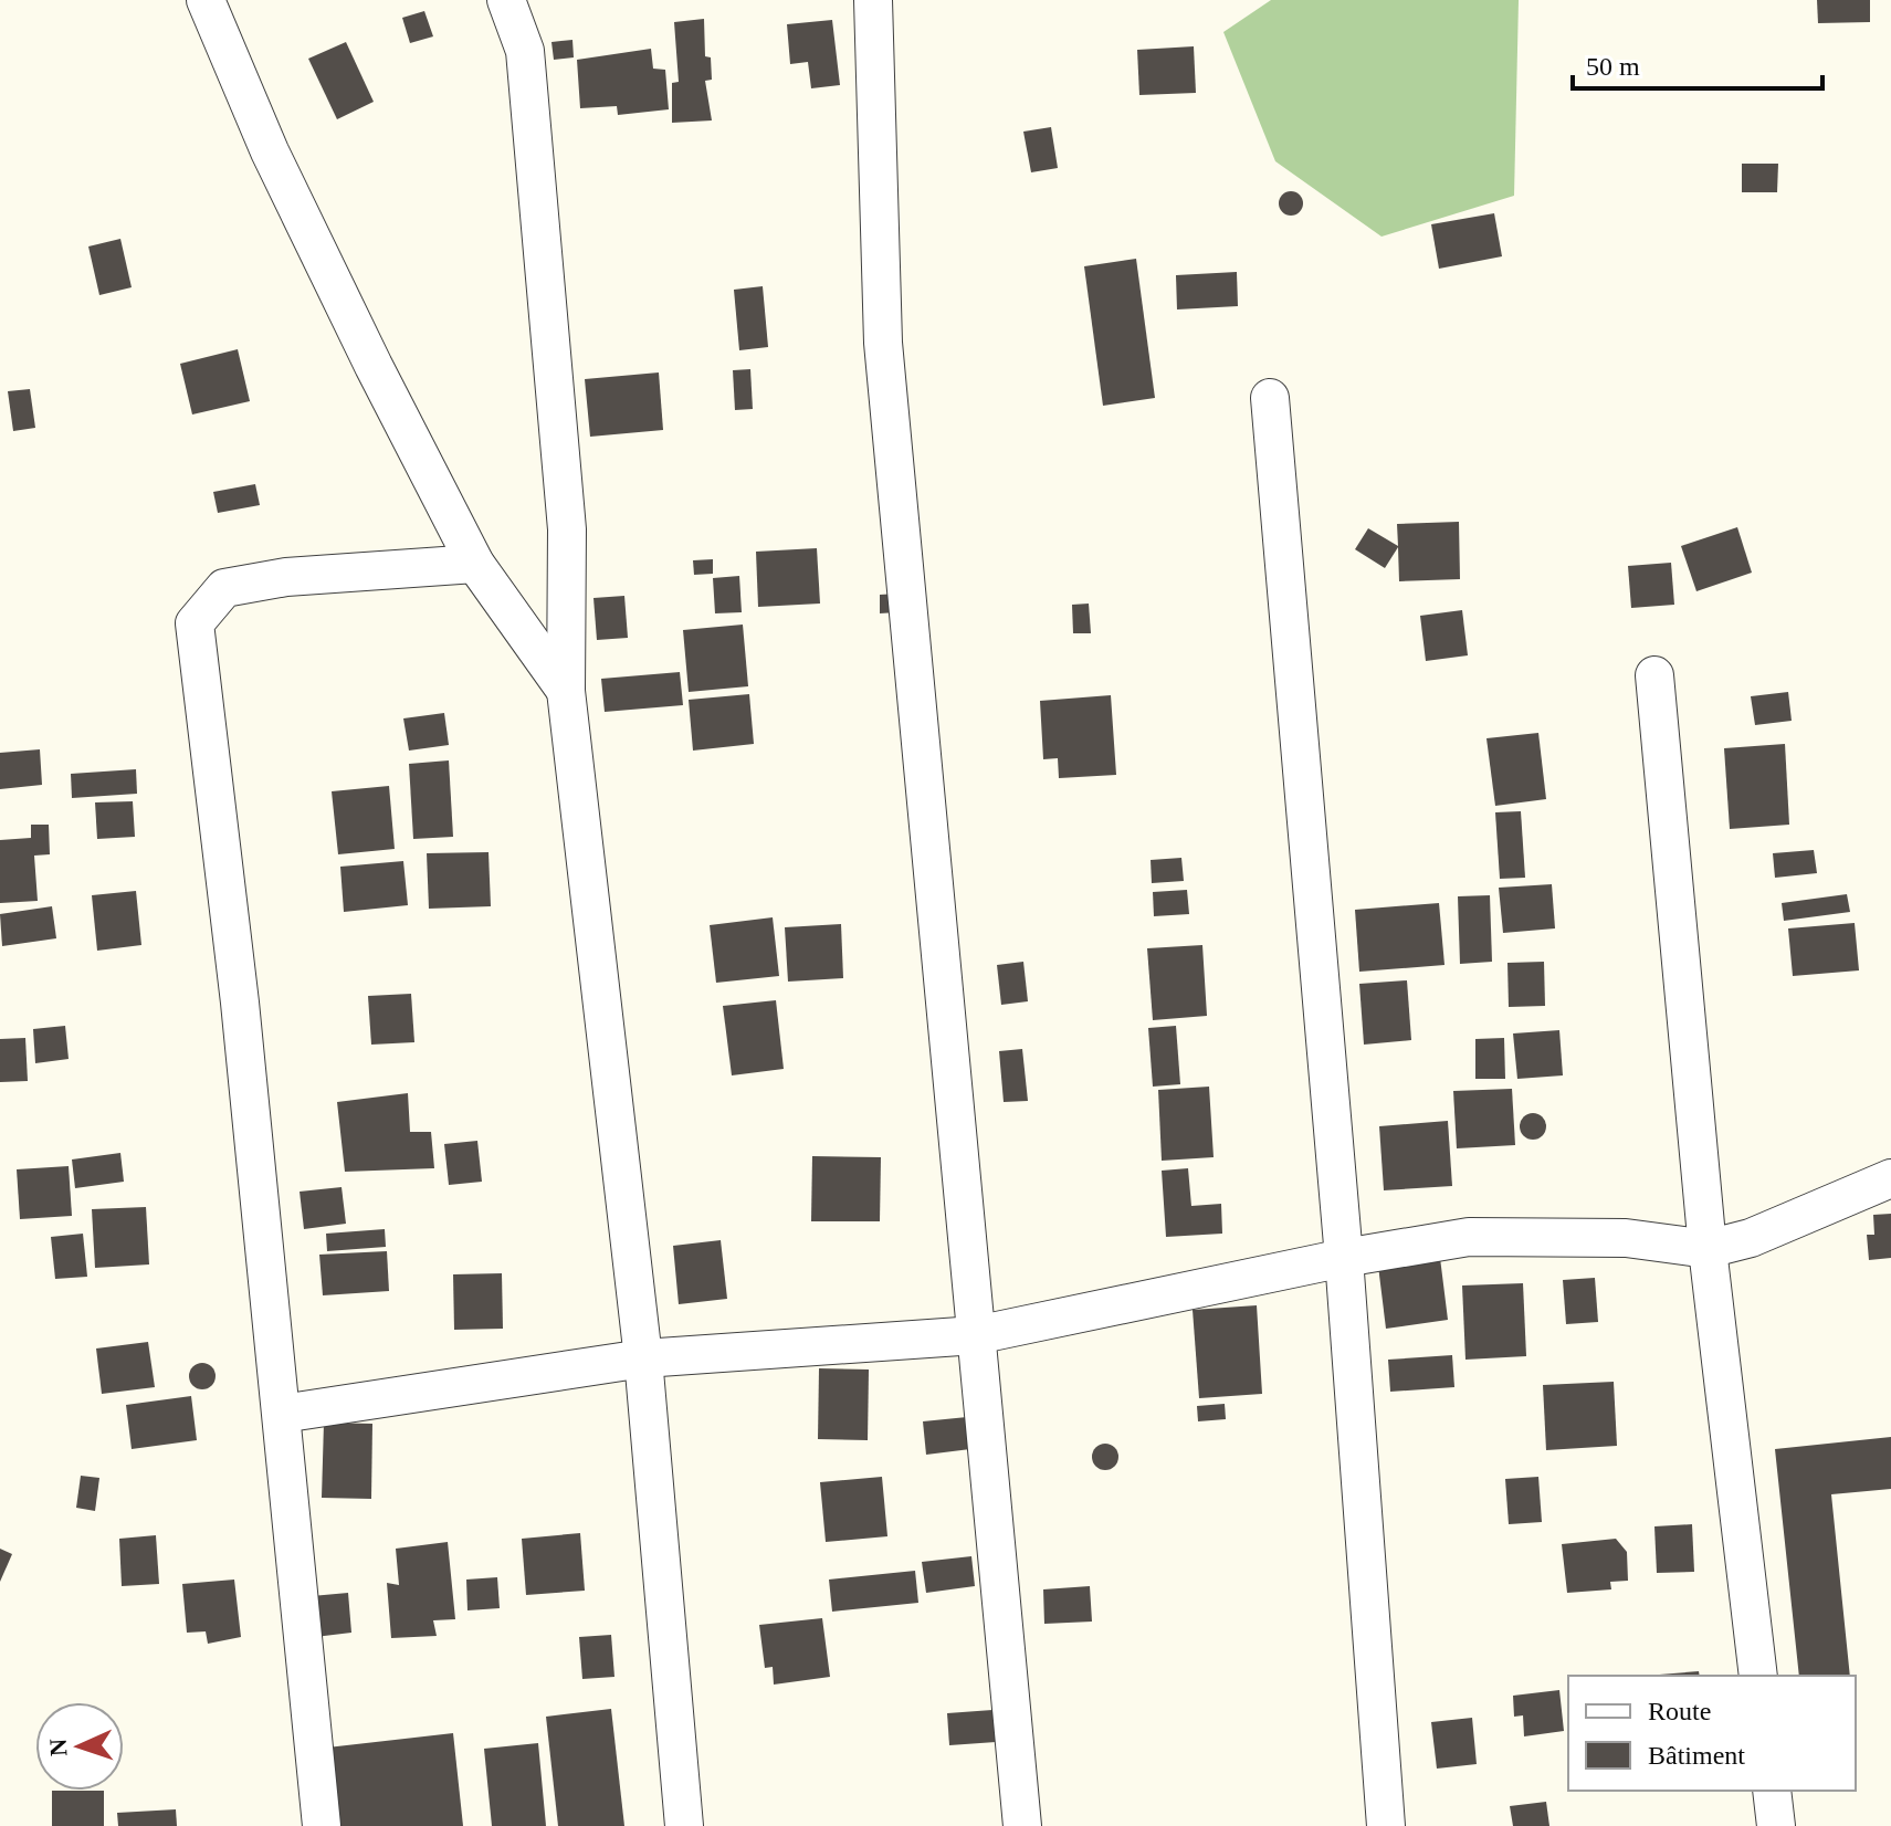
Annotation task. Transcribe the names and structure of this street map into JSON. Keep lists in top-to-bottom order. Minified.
{"legend":["Route","Bâtiment"],"scale_bar":"50 m","north":"left"}
